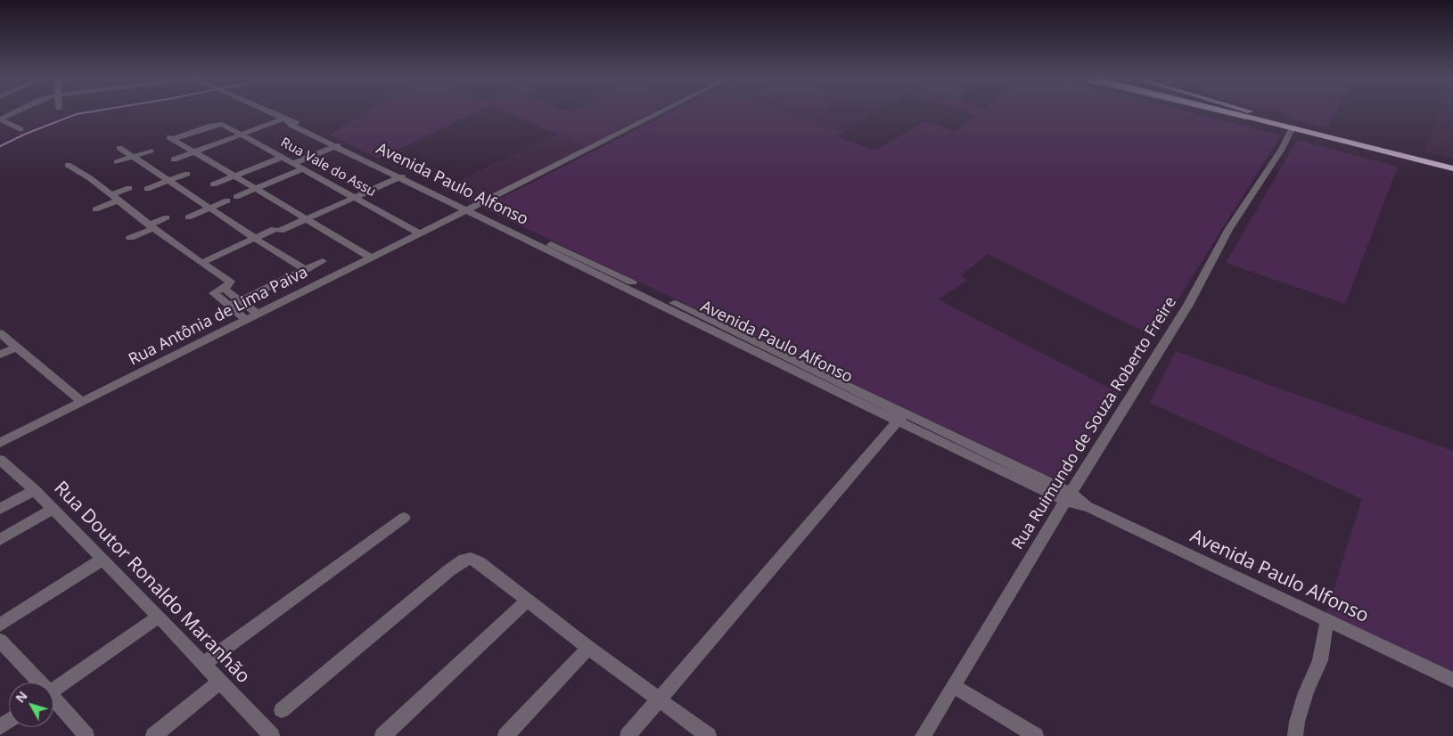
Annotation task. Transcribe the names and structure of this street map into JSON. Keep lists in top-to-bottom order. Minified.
{"streets":{"street":["Rua Vale do Assu","Avenida Paulo Alfonso","Rua Antônia de Lima Paiva","Rua Ruimundo de Souza Roberto Freire","Rua Doutor Ronaldo Maranhão"]},"crossings":[["Rua Vale do Assu","Rua Antônia de Lima Paiva"],["Avenida Paulo Alfonso","Rua Antônia de Lima Paiva"],["Avenida Paulo Alfonso","Rua Ruimundo de Souza Roberto Freire"]],"north":"top left"}
